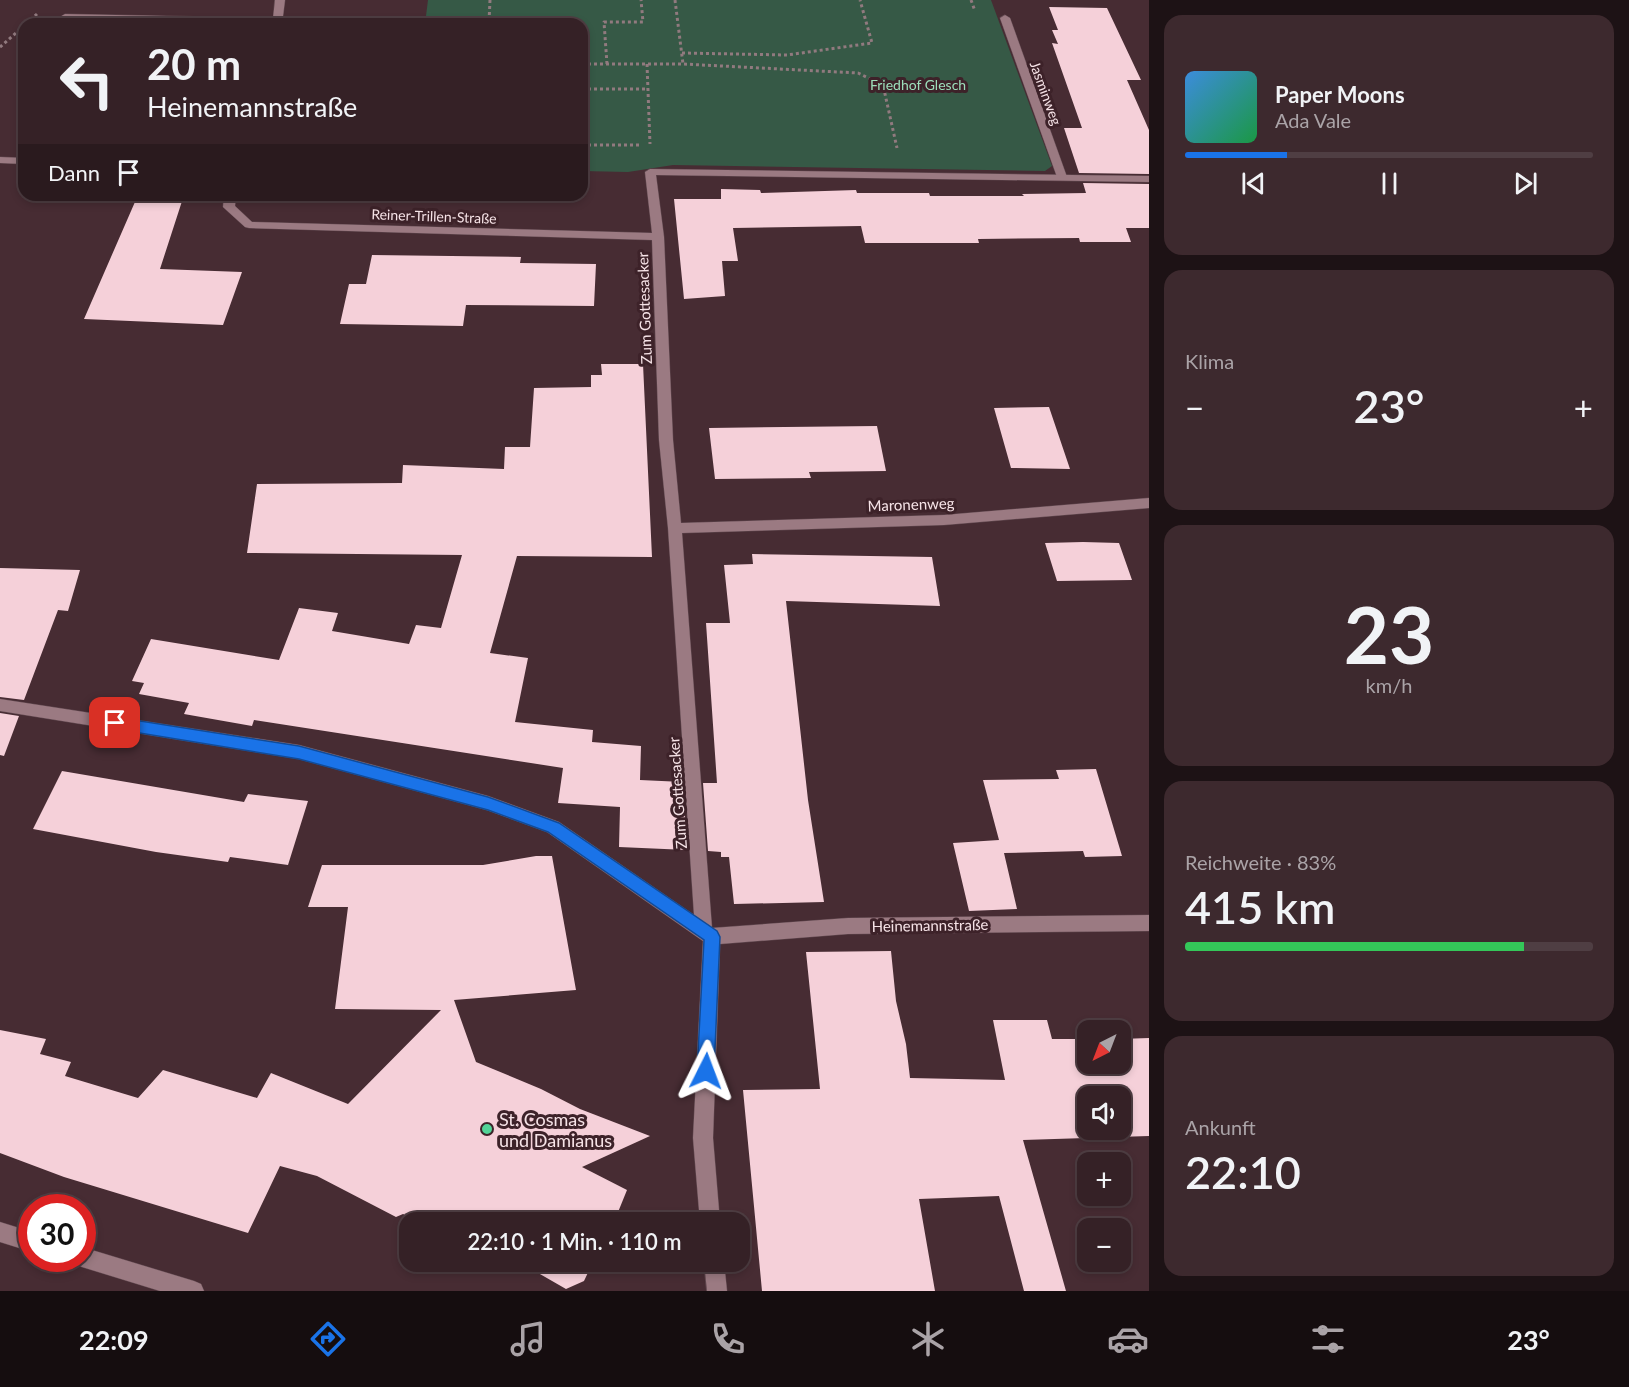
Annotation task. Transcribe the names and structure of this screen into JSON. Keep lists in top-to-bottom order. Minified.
{"streets":{"street":["Jasminweg","Reiner-Trillen-Straße","Zum Gottesacker","Maronenweg","Heinemannstraße"]},"crossings":[["Jasminweg","Zum Gottesacker"],["Reiner-Trillen-Straße","Zum Gottesacker"],["Zum Gottesacker","Maronenweg"],["Zum Gottesacker","Heinemannstraße"]],"parks":["Friedhof Glesch"],"places":["St. Cosmas und Damianus"],"north":"bottom left","page":{"turn":["20 m","Heinemannstraße"],"song":["Paper Moons","Ada Vale"],"then":"Dann","tile":["Klima",["23","km/h"],["Reichweite · 83%","415 km"],["Ankunft","22:10"]],"heat":["−","23°","+"],"map_buttons":["+","−"],"limit":"30","trip":"22:10 · 1 Min. · 110 m","tabs":["22:09","23°"]}}
